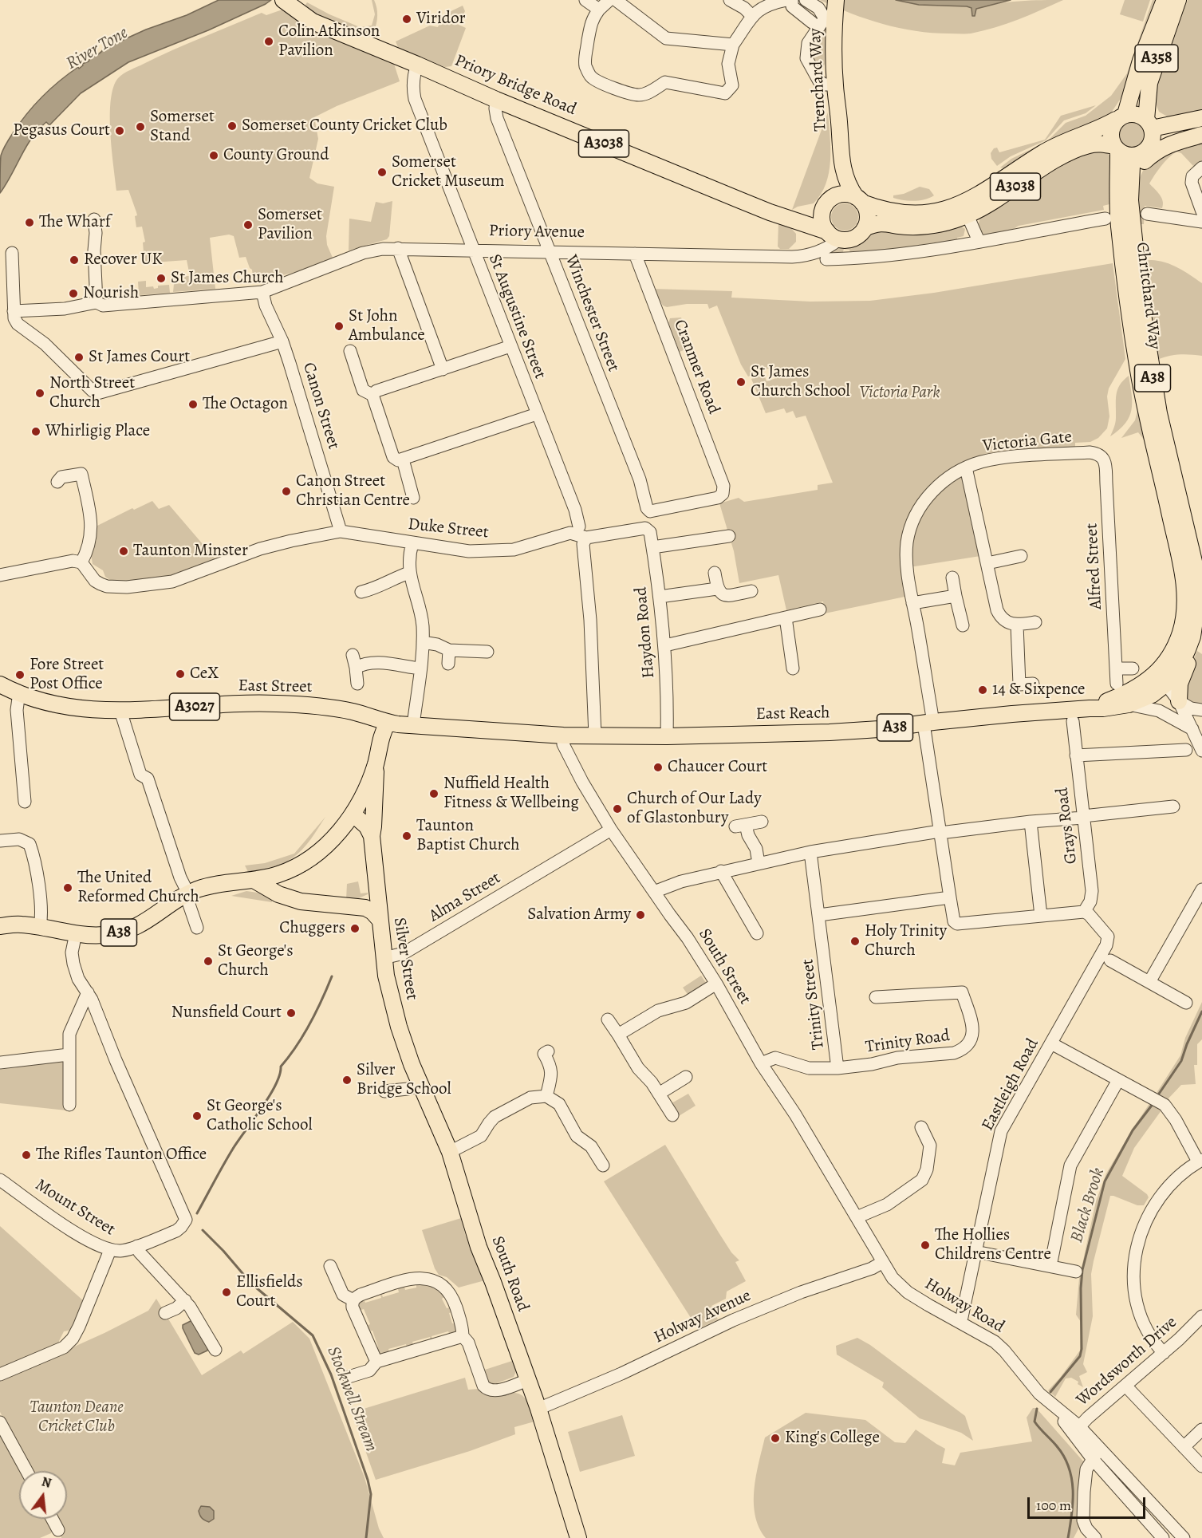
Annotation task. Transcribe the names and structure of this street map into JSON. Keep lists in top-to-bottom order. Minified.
{"streets":{"main road":["A358","Trenchard Way","Priory Bridge Road","A3038","Chritchard Way","A38","East Street","A3027","East Reach","Silver Street","South Road"],"street":["Priory Avenue","Winchester Street","St Augustine Street","Cranmer Road","Canon Street","Victoria Gate","Duke Street","Alfred Street","Haydon Road","Grays Road","Alma Street","South Street","Trinity Street","Trinity Road","Eastleigh Road","Mount Street","Holway Road","Holway Avenue","Wordsworth Drive"]},"crossings":[["A358","A3038"],["A358","Chritchard Way"],["A358","A38"],["Trenchard Way","Priory Bridge Road"],["Trenchard Way","A3038"],["Trenchard Way","Priory Avenue"],["Priory Bridge Road","A3038"],["Priory Bridge Road","Priory Avenue"],["Priory Bridge Road","Winchester Street"],["Priory Bridge Road","St Augustine Street"],["A3038","Priory Avenue"],["A3038","Chritchard Way"],["A3038","A38"],["Priory Avenue","Winchester Street"],["Priory Avenue","St Augustine Street"],["Priory Avenue","Cranmer Road"],["Priory Avenue","Canon Street"],["Chritchard Way","A38"],["Chritchard Way","East Reach"],["Winchester Street","Cranmer Road"],["St Augustine Street","Duke Street"],["St Augustine Street","East Reach"],["A38","East Street"],["A38","East Reach"],["A38","Silver Street"],["Canon Street","Duke Street"],["Victoria Gate","Alfred Street"],["Victoria Gate","East Reach"],["Duke Street","Haydon Road"],["Haydon Road","East Reach"],["East Street","A3027"],["East Street","East Reach"],["East Reach","South Street"],["Grays Road","Eastleigh Road"],["Alma Street","Silver Street"],["Alma Street","South Street"],["Silver Street","South Road"],["South Street","Trinity Road"],["South Street","Holway Road"],["South Street","Holway Avenue"],["Trinity Street","Trinity Road"],["Eastleigh Road","Holway Road"],["South Road","Holway Avenue"],["Holway Road","Holway Avenue"],["Holway Road","Wordsworth Drive"]],"water":["River Tone","Black Brook","Stockwell Stream"],"parks":["Victoria Park","Taunton Deane Cricket Club"],"places":["Viridor","Colin Atkinson Pavilion","Somerset County Cricket Club","Somerset Stand","Pegasus Court","County Ground","Somerset Cricket Museum","The Wharf","Somerset Pavilion","Recover UK","St James Church","Nourish","St John Ambulance","St James Court","St James Church School","North Street Church","The Octagon","Whirligig Place","Canon Street Christian Centre","Taunton Minster","CeX","Fore Street Post Office","14 & Sixpence","Chaucer Court","Nuffield Health Fitness & Wellbeing","Church of Our Lady of Glastonbury","Taunton Baptist Church","The United Reformed Church","Salvation Army","Chuggers","Holy Trinity Church","St George's Church","Nunsfield Court","Silver Bridge School","St George's Catholic School","The Rifles Taunton Office","The Hollies Childrens Centre","Ellisfields Court","King's College"],"scale_bar":"100 m","north":"top"}
